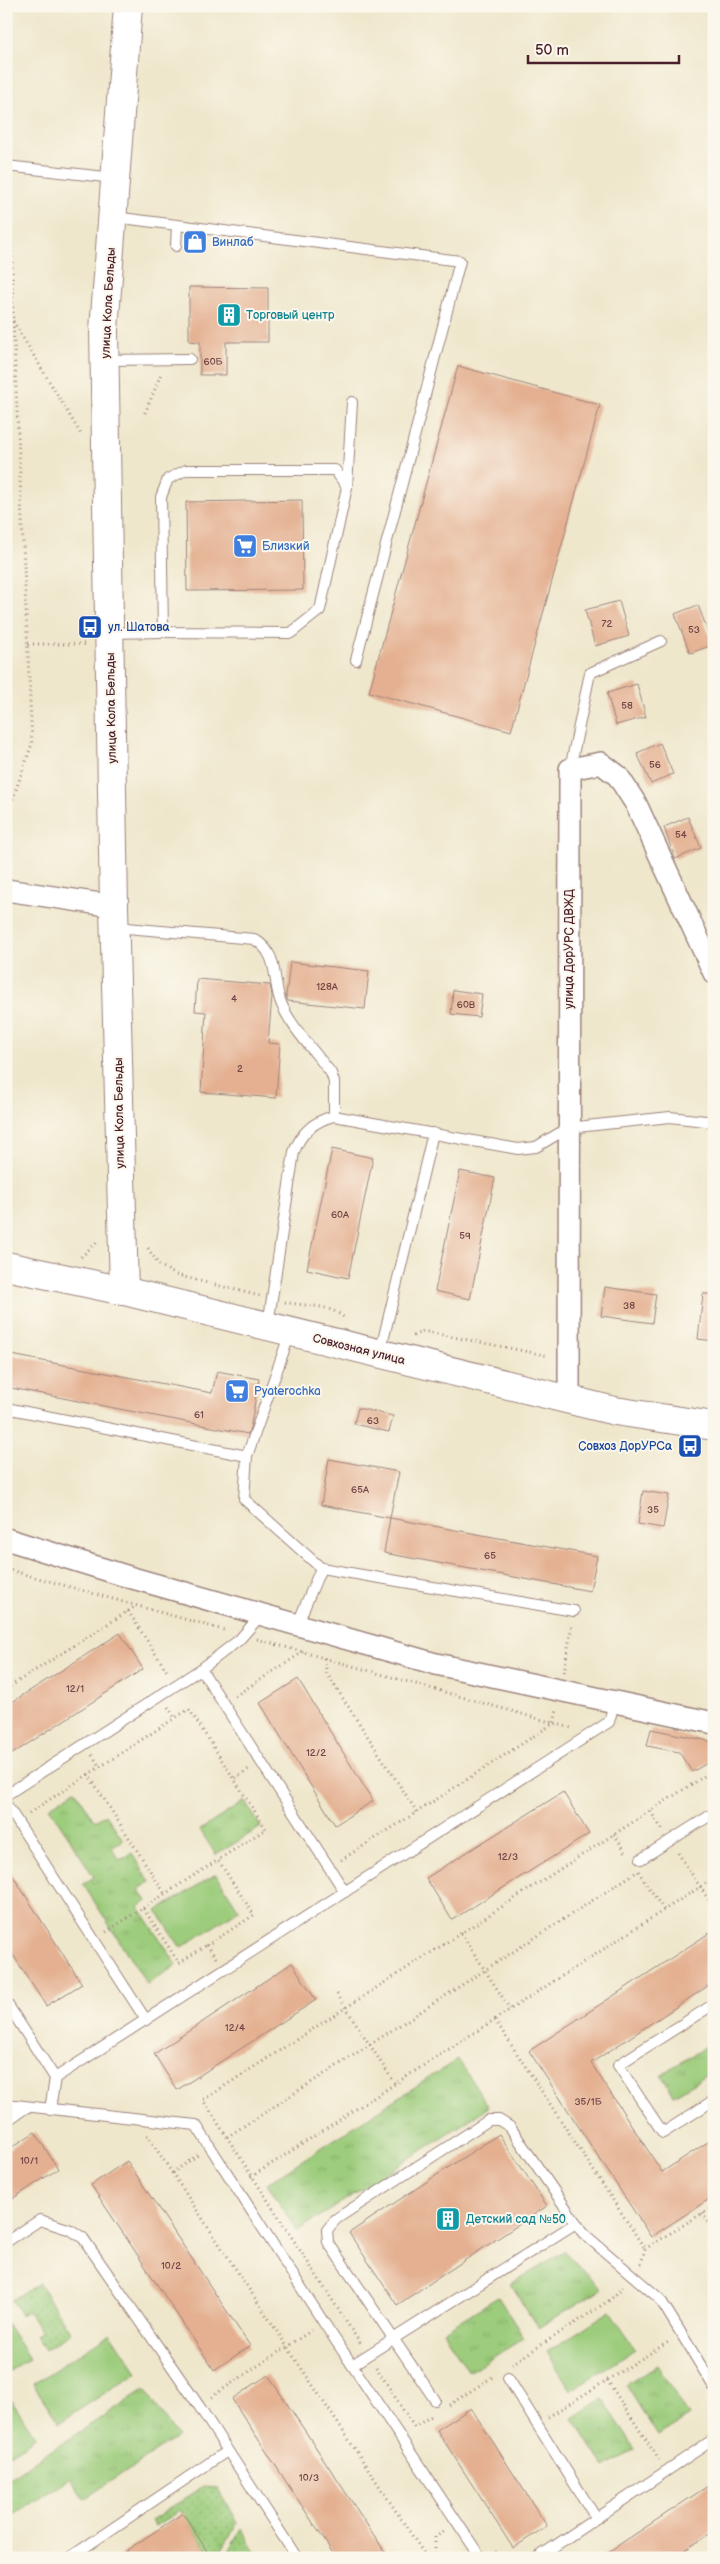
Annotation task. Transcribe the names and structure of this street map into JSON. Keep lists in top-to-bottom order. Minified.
{"streets":{"street":["улица Кола Бельды","улица ДорУРС ДВЖД","Совхозная улица"]},"crossings":[["улица Кола Бельды","Совхозная улица"],["улица ДорУРС ДВЖД","Совхозная улица"]],"places":{"shop":["Винлаб"],"building":["Торговый центр","Детский сад №50"],"supermarket":["Близкий","Pyaterochka"],"bus stop":["ул. Шатова","Совхоз ДорУPCа"]},"house_numbers":["60Б","72","53","58","56","54","128А","4","60В","2","60А","59","38","61","63","65А","35","65","12/1","12/2","12/3","12/4","35/1Б","10/1","10/2","10/3"],"scale_bar":"50 m"}
